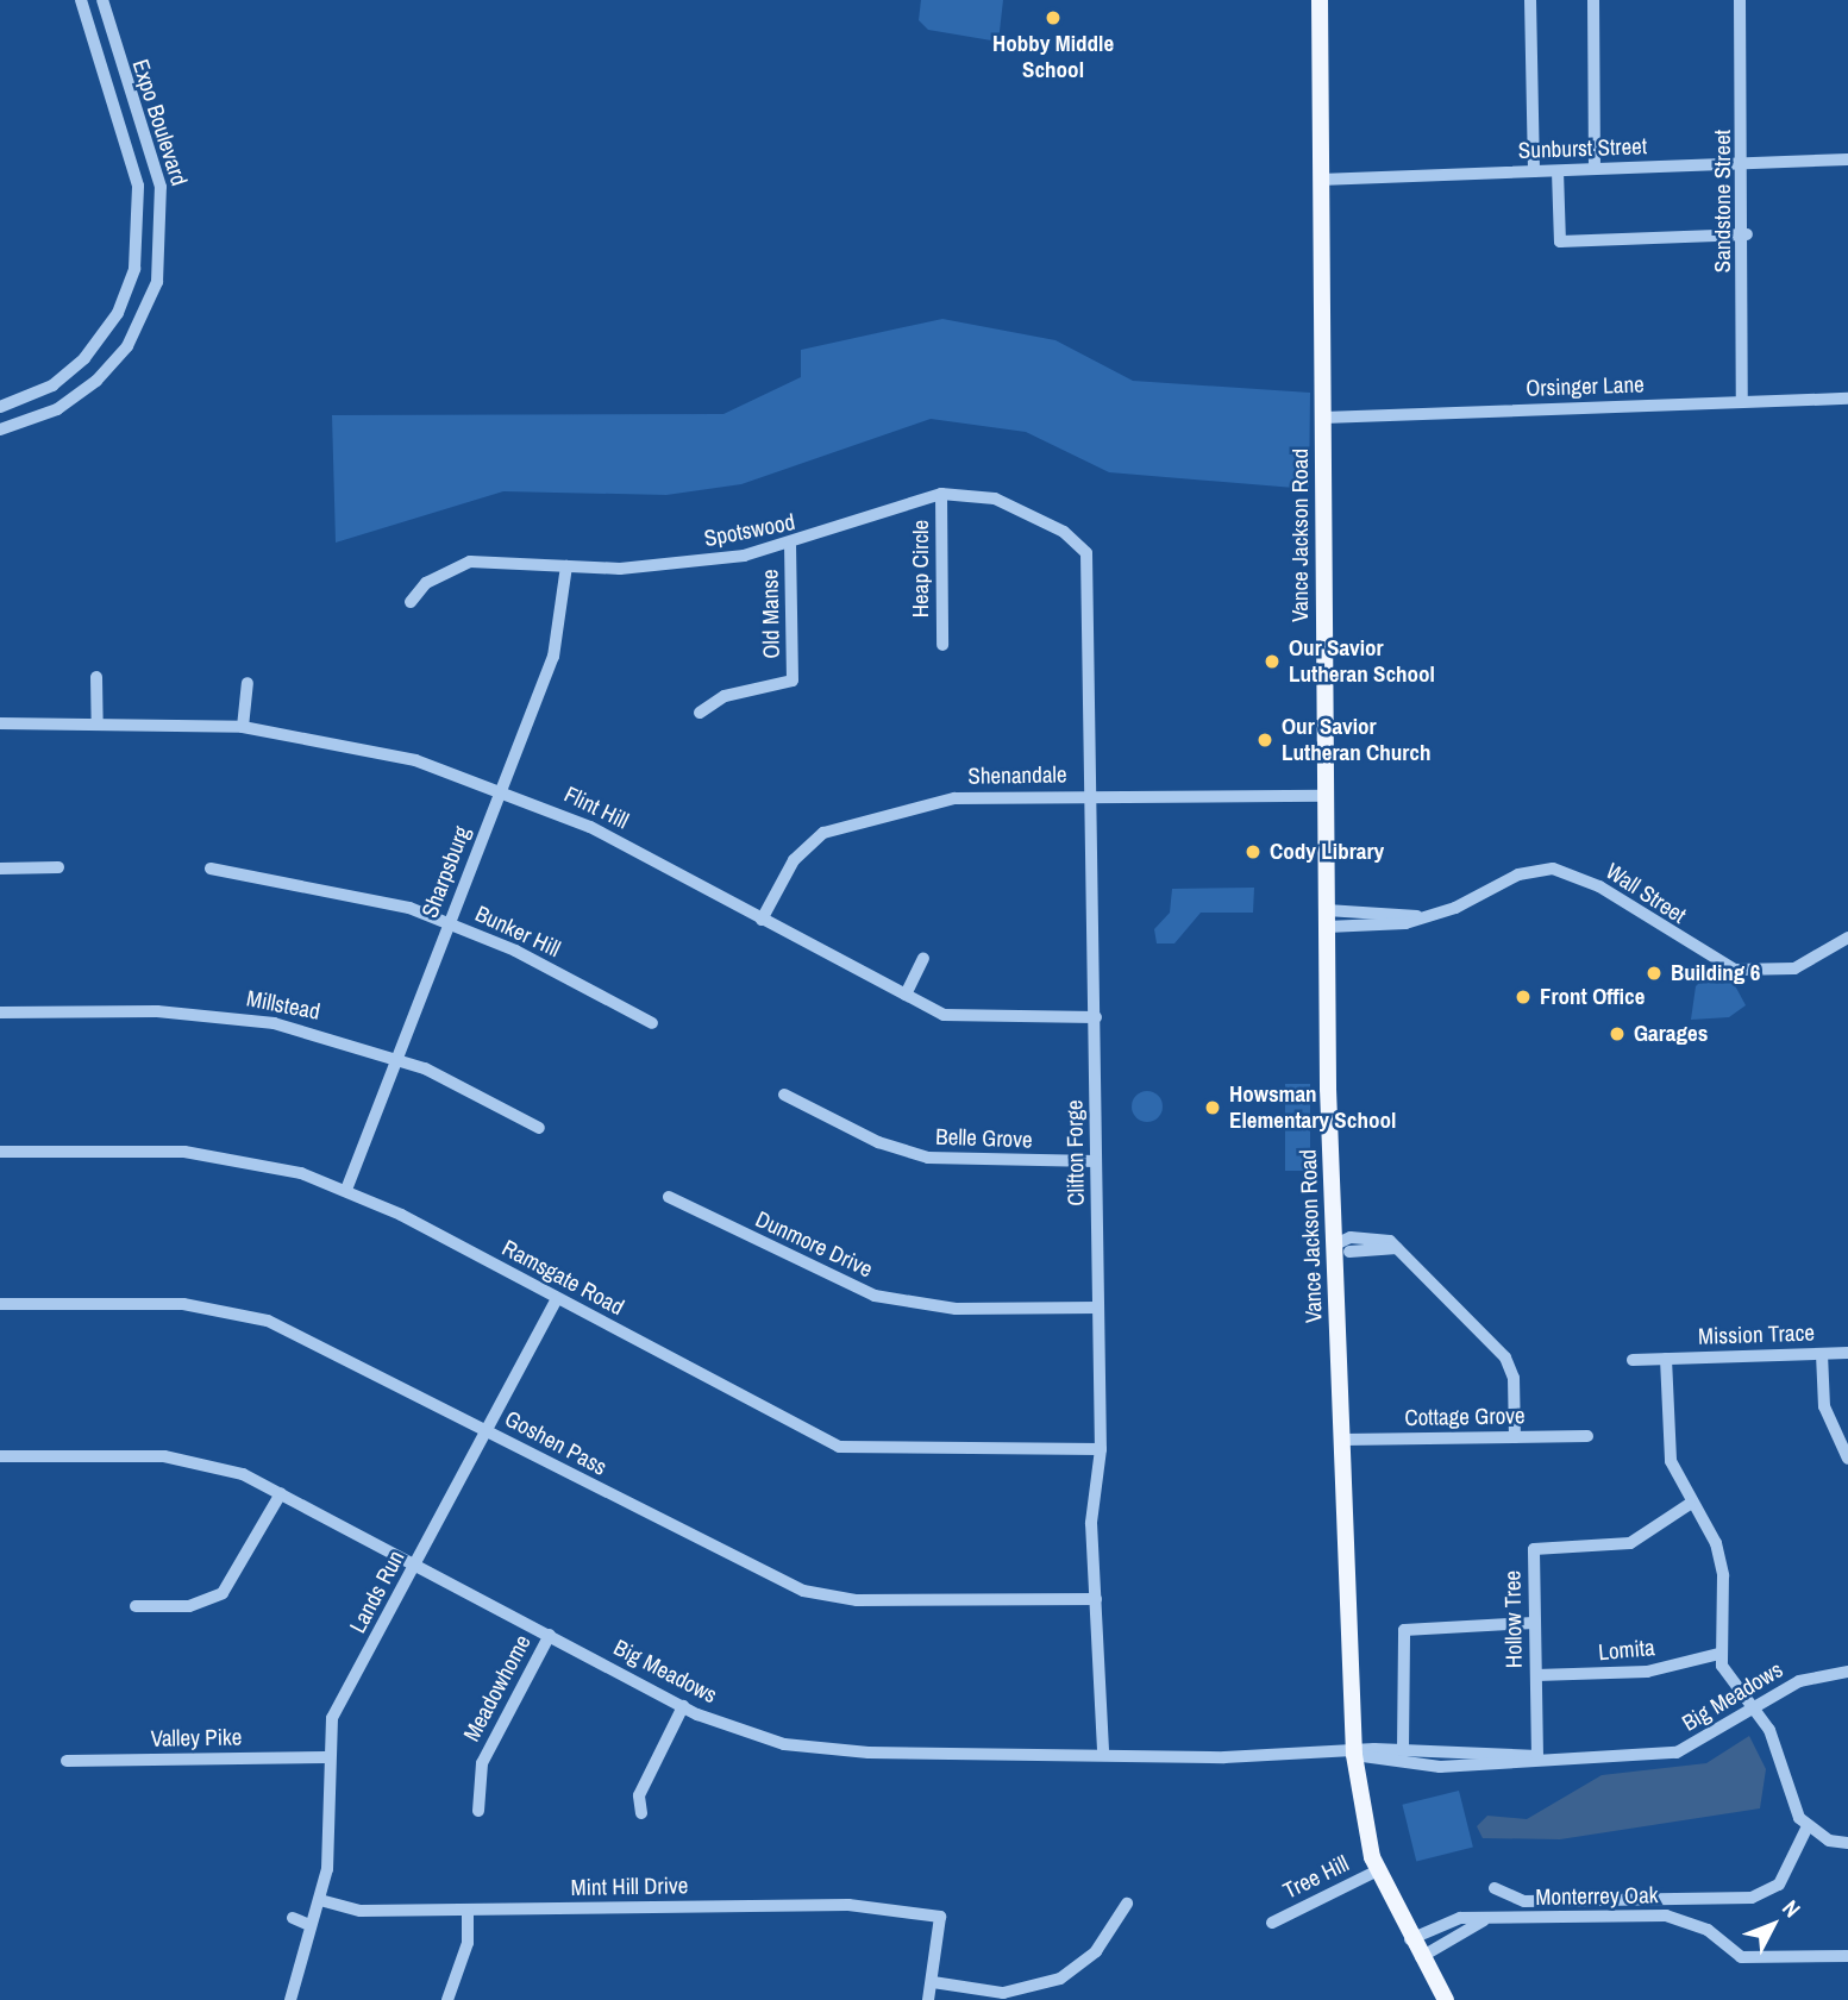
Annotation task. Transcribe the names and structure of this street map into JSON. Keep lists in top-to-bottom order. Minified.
{"streets":{"main road":["Vance Jackson Road"],"street":["Expo Boulevard","Sunburst Street","Sandstone Street","Orsinger Lane","Spotswood","Heap Circle","Old Manse","Shenandale","Flint Hill","Sharpsburg","Wall Street","Bunker Hill","Millstead","Belle Grove","Clifton Forge","Dunmore Drive","Ramsgate Road","Mission Trace","Cottage Grove","Goshen Pass","Lands Run","Hollow Tree","Lomita","Big Meadows","Meadowhome","Valley Pike","Tree Hill","Mint Hill Drive","Monterrey Oak"]},"crossings":[["Sunburst Street","Sandstone Street"],["Sunburst Street","Vance Jackson Road"],["Sandstone Street","Orsinger Lane"],["Orsinger Lane","Vance Jackson Road"],["Spotswood","Heap Circle"],["Spotswood","Old Manse"],["Spotswood","Sharpsburg"],["Spotswood","Clifton Forge"],["Vance Jackson Road","Shenandale"],["Vance Jackson Road","Wall Street"],["Vance Jackson Road","Cottage Grove"],["Vance Jackson Road","Big Meadows"],["Vance Jackson Road","Tree Hill"],["Vance Jackson Road","Monterrey Oak"],["Shenandale","Flint Hill"],["Shenandale","Clifton Forge"],["Flint Hill","Sharpsburg"],["Flint Hill","Clifton Forge"],["Sharpsburg","Bunker Hill"],["Sharpsburg","Millstead"],["Sharpsburg","Ramsgate Road"],["Belle Grove","Clifton Forge"],["Clifton Forge","Dunmore Drive"],["Clifton Forge","Ramsgate Road"],["Clifton Forge","Goshen Pass"],["Clifton Forge","Big Meadows"],["Ramsgate Road","Lands Run"],["Mission Trace","Hollow Tree"],["Mission Trace","Lomita"],["Goshen Pass","Lands Run"],["Lands Run","Big Meadows"],["Lands Run","Valley Pike"],["Lands Run","Mint Hill Drive"],["Hollow Tree","Lomita"],["Hollow Tree","Big Meadows"],["Big Meadows","Meadowhome"]],"places":["Hobby Middle School","Our Savior Lutheran School","Our Savior Lutheran Church","Cody Library","Building 6","Front Office","Garages","Howsman Elementary School"],"north":"top right"}
